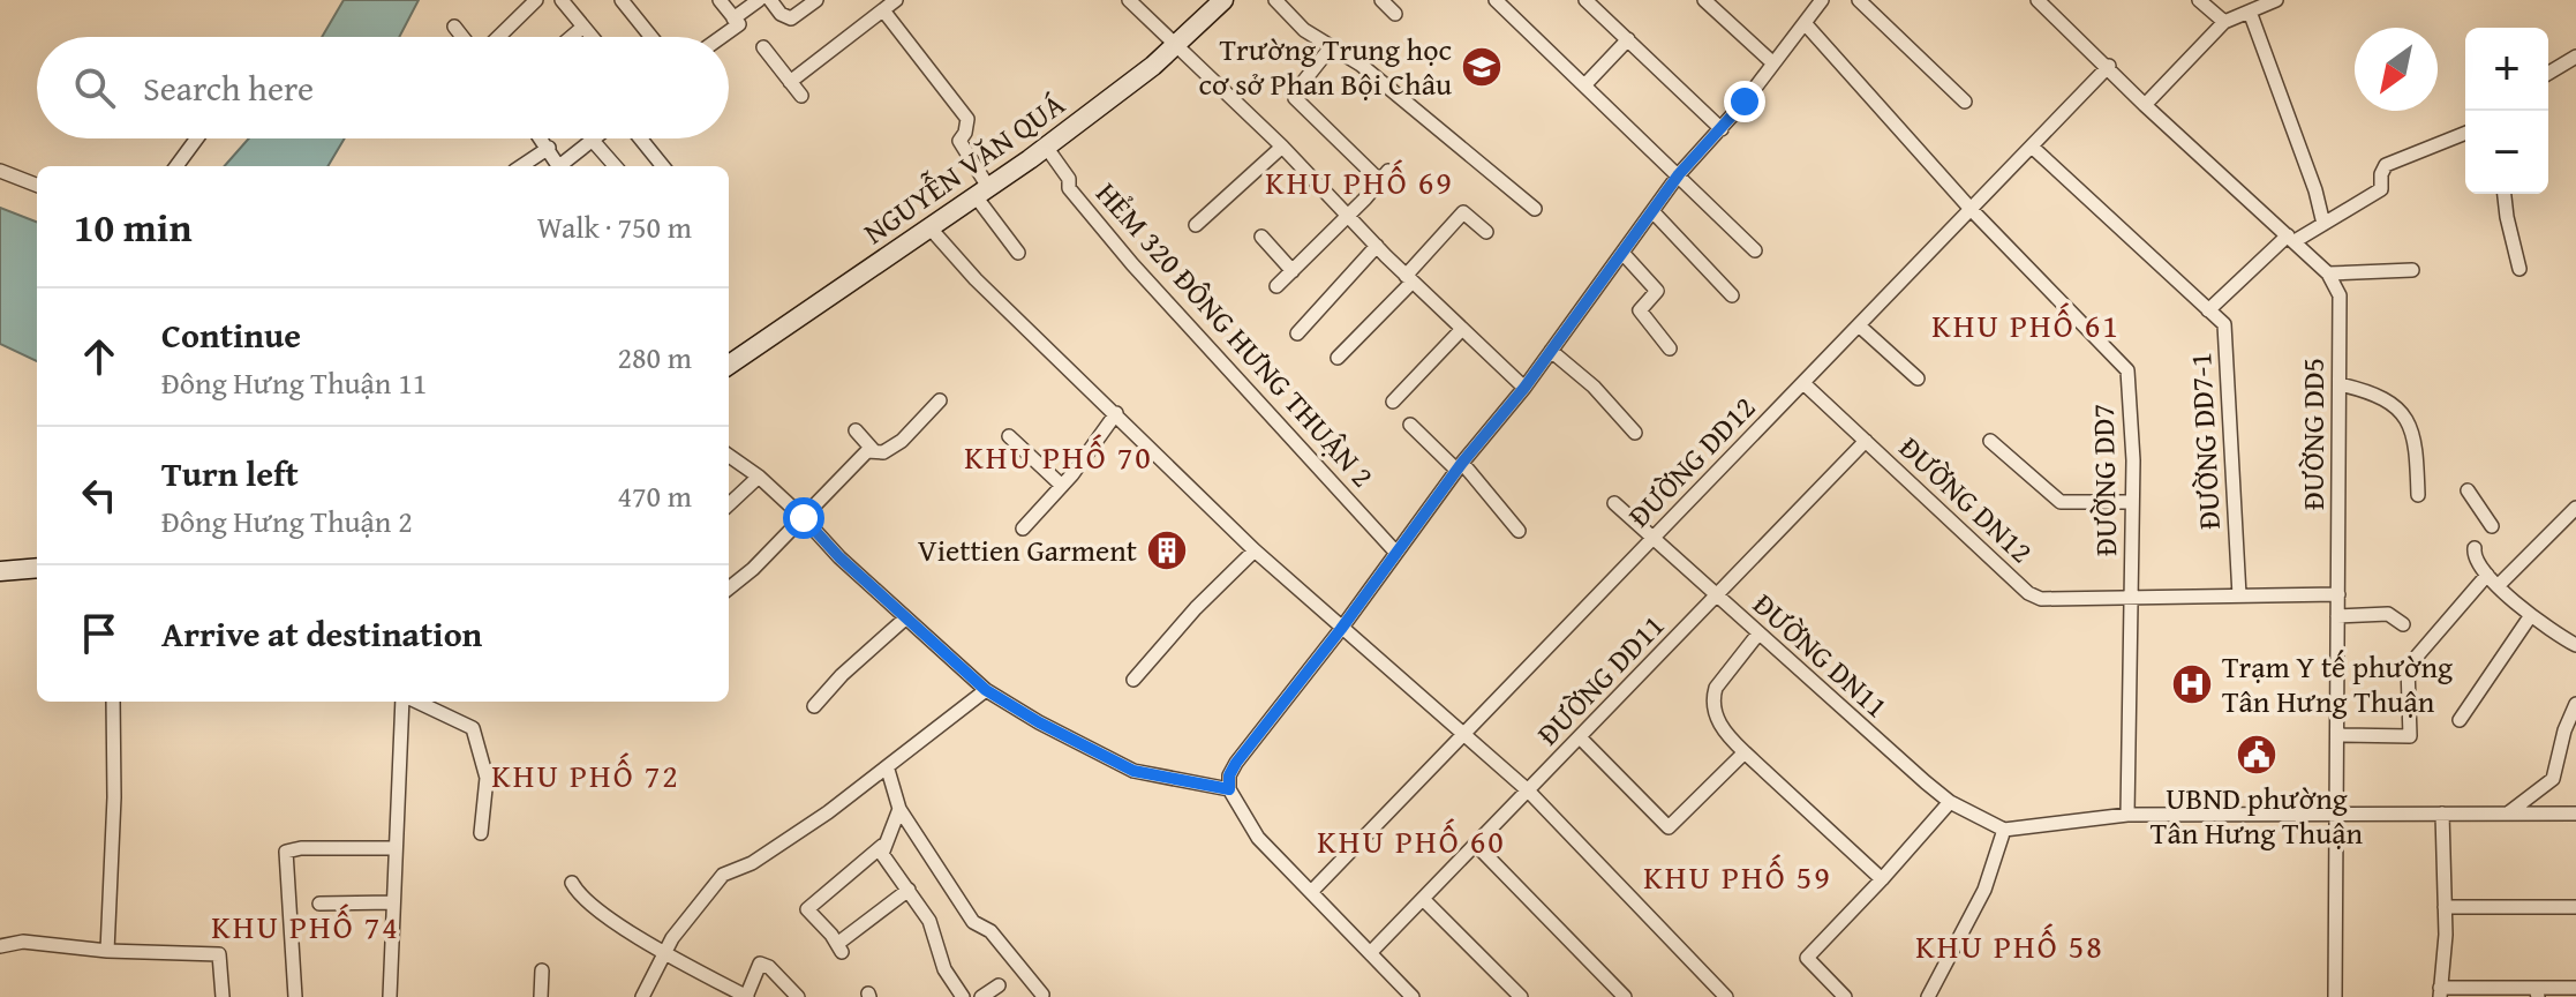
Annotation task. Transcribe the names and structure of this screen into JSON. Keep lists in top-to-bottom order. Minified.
{"streets":{"main road":["NGUYỄN VĂN QUÁ"],"street":["HẺM 320 ĐÔNG HƯNG THUẬN 2","ĐƯỜNG DD5","ĐƯỜNG DD7-1","ĐƯỜNG DD12","ĐƯỜNG DD7","ĐƯỜNG DN12","ĐƯỜNG DN11","ĐƯỜNG DD11"]},"crossings":[["NGUYỄN VĂN QUÁ","HẺM 320 ĐÔNG HƯNG THUẬN 2"],["ĐƯỜNG DD5","ĐƯỜNG DN12"],["ĐƯỜNG DD7-1","ĐƯỜNG DD12"],["ĐƯỜNG DD7-1","ĐƯỜNG DN12"],["ĐƯỜNG DD12","ĐƯỜNG DD7"],["ĐƯỜNG DD12","ĐƯỜNG DN12"],["ĐƯỜNG DD12","ĐƯỜNG DN11"],["ĐƯỜNG DD7","ĐƯỜNG DN12"],["ĐƯỜNG DN12","ĐƯỜNG DD11"],["ĐƯỜNG DN11","ĐƯỜNG DD11"]],"districts":["KHU PHỐ 69","KHU PHỐ 61","KHU PHỐ 70","KHU PHỐ 72","KHU PHỐ 60","KHU PHỐ 59","KHU PHỐ 74","KHU PHỐ 58"],"places":{"school or university":["Trường Trung học cơ sở Phan Bội Châu"],"building":["Viettien Garment"],"hospital":["Trạm Y tế phường Tân Hưng Thuận"],"public building":["UBND phường Tân Hưng Thuận"]},"north":"bottom left","page":{"map_buttons":["+","−"],"search":"Search here","heading":["10 min","Walk · 750 m"],"list":[["Continue","Đông Hưng Thuận 11","280 m"],["Turn left","Đông Hưng Thuận 2","470 m"],"Arrive at destination"]}}
